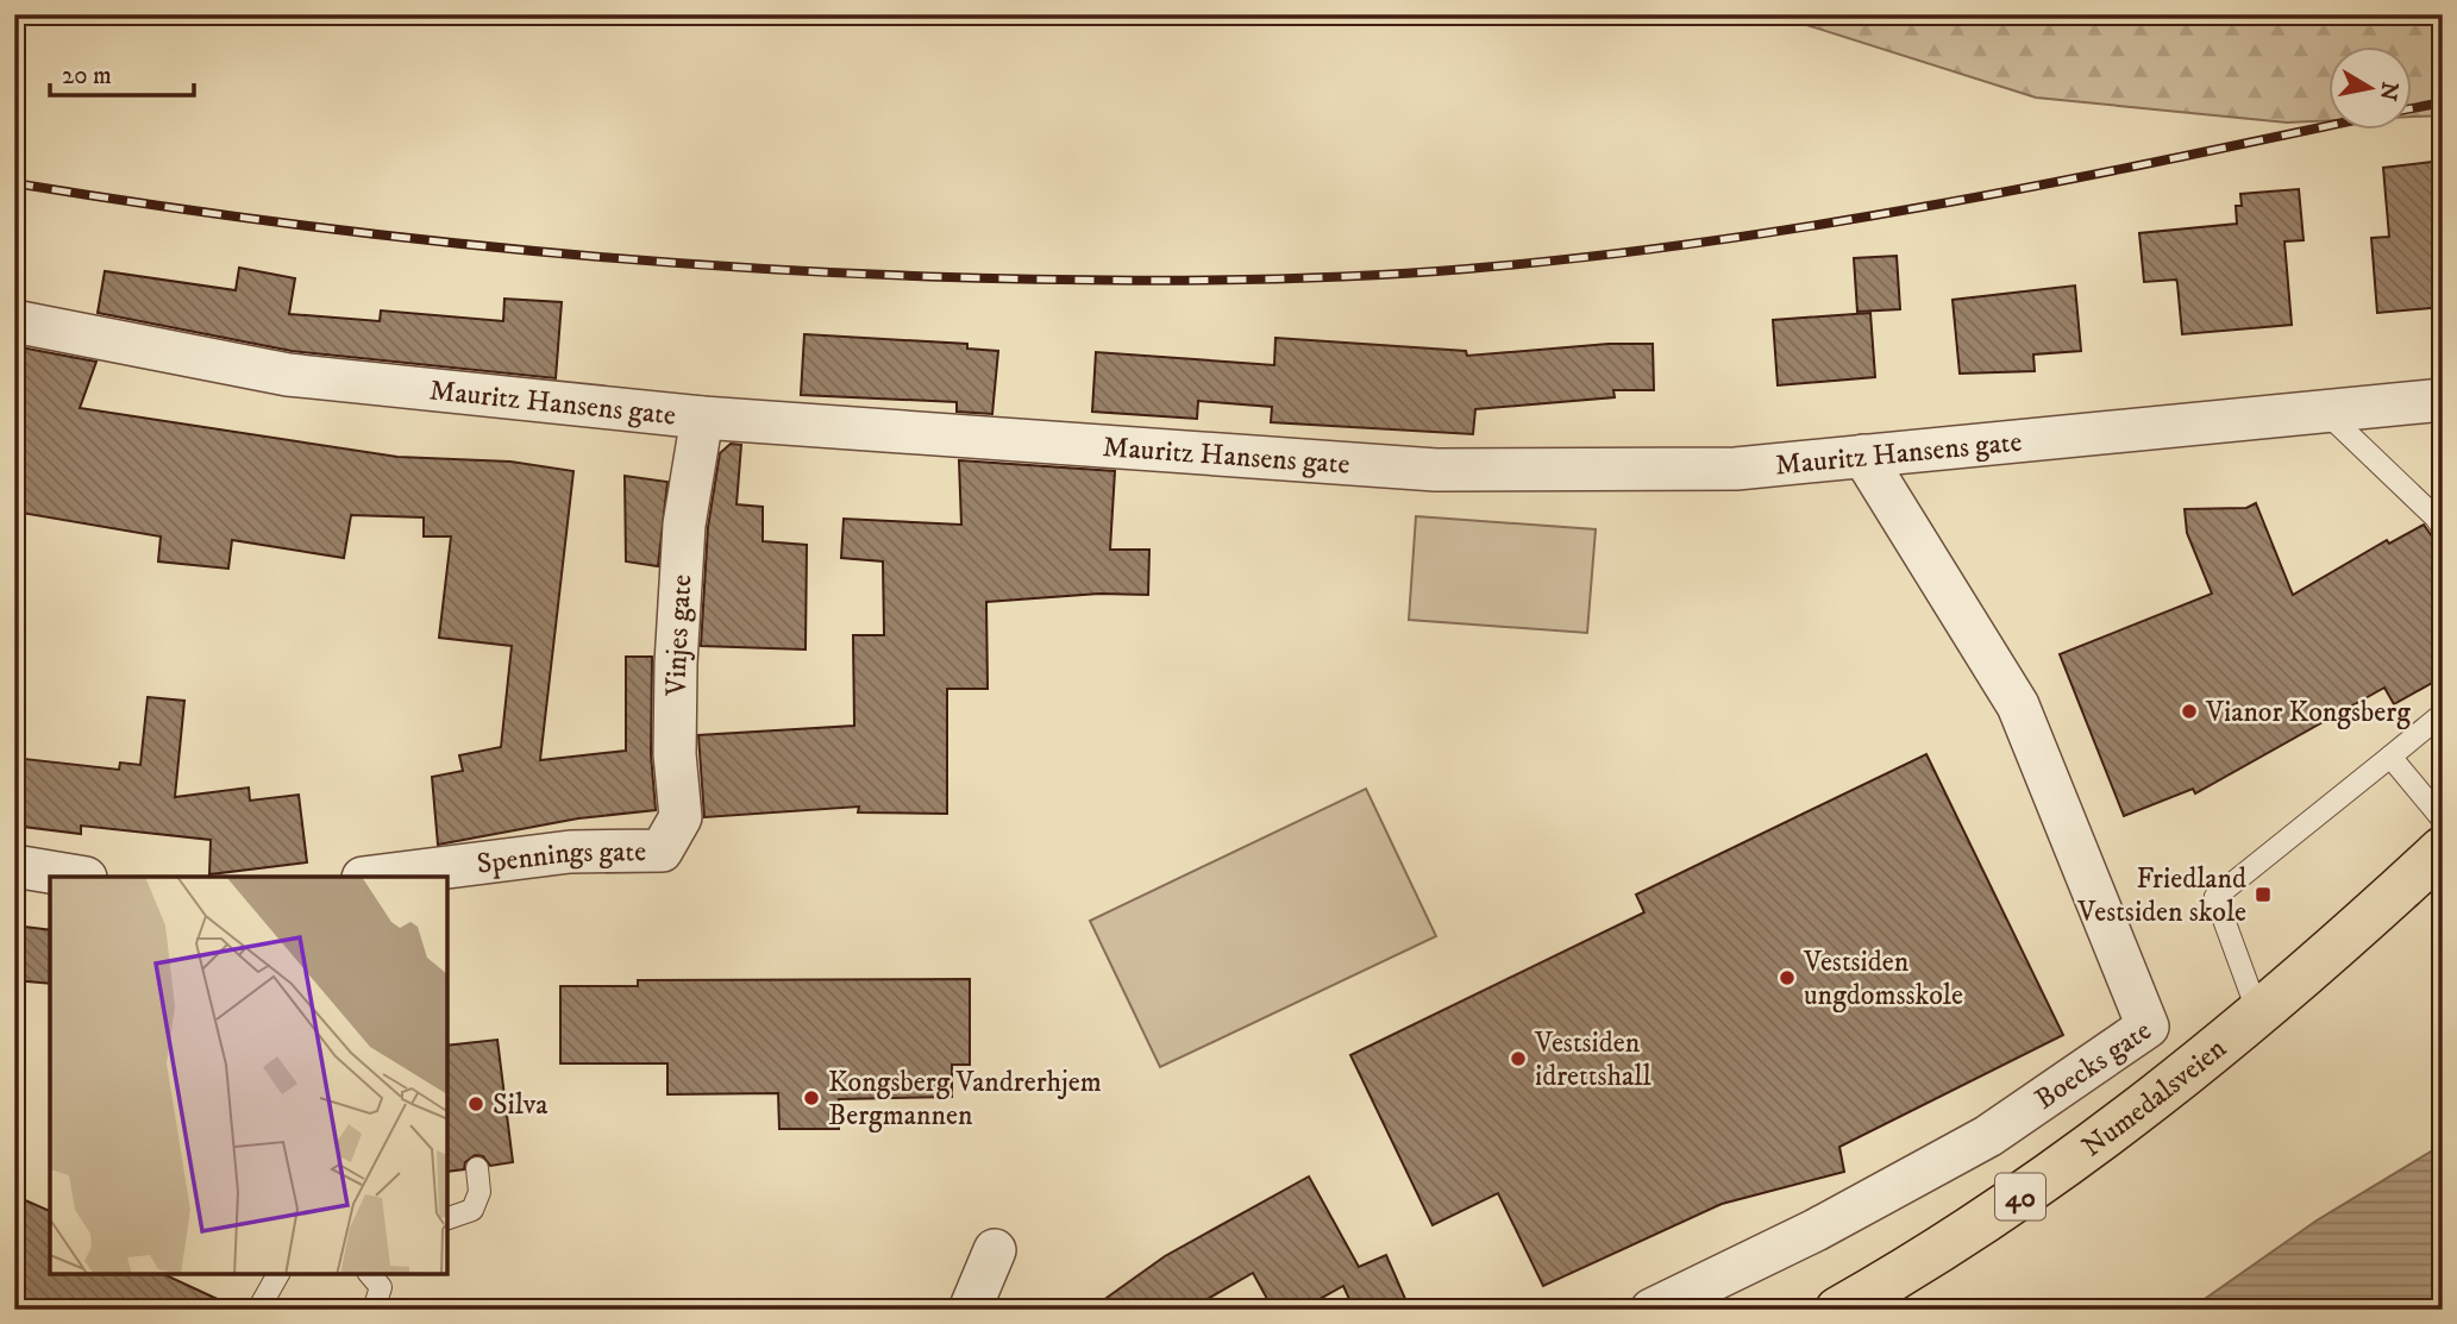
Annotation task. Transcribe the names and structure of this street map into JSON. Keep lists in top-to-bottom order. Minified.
{"streets":{"main road":["Numedalsveien","40"],"street":["Mauritz Hansens gate","Vinjes gate","Spennings gate","Boecks gate"]},"crossings":[["Mauritz Hansens gate","Vinjes gate"],["Mauritz Hansens gate","Boecks gate"],["Vinjes gate","Spennings gate"]],"places":{"other":["Vianor Kongsberg","Vestsiden ungdomsskole","Vestsiden idrettshall","Kongsberg Vandrerhjem Bergmannen","Silva"],"transit":["Friedland Vestsiden skole"]},"scale_bar":"20 m","north":"right"}
